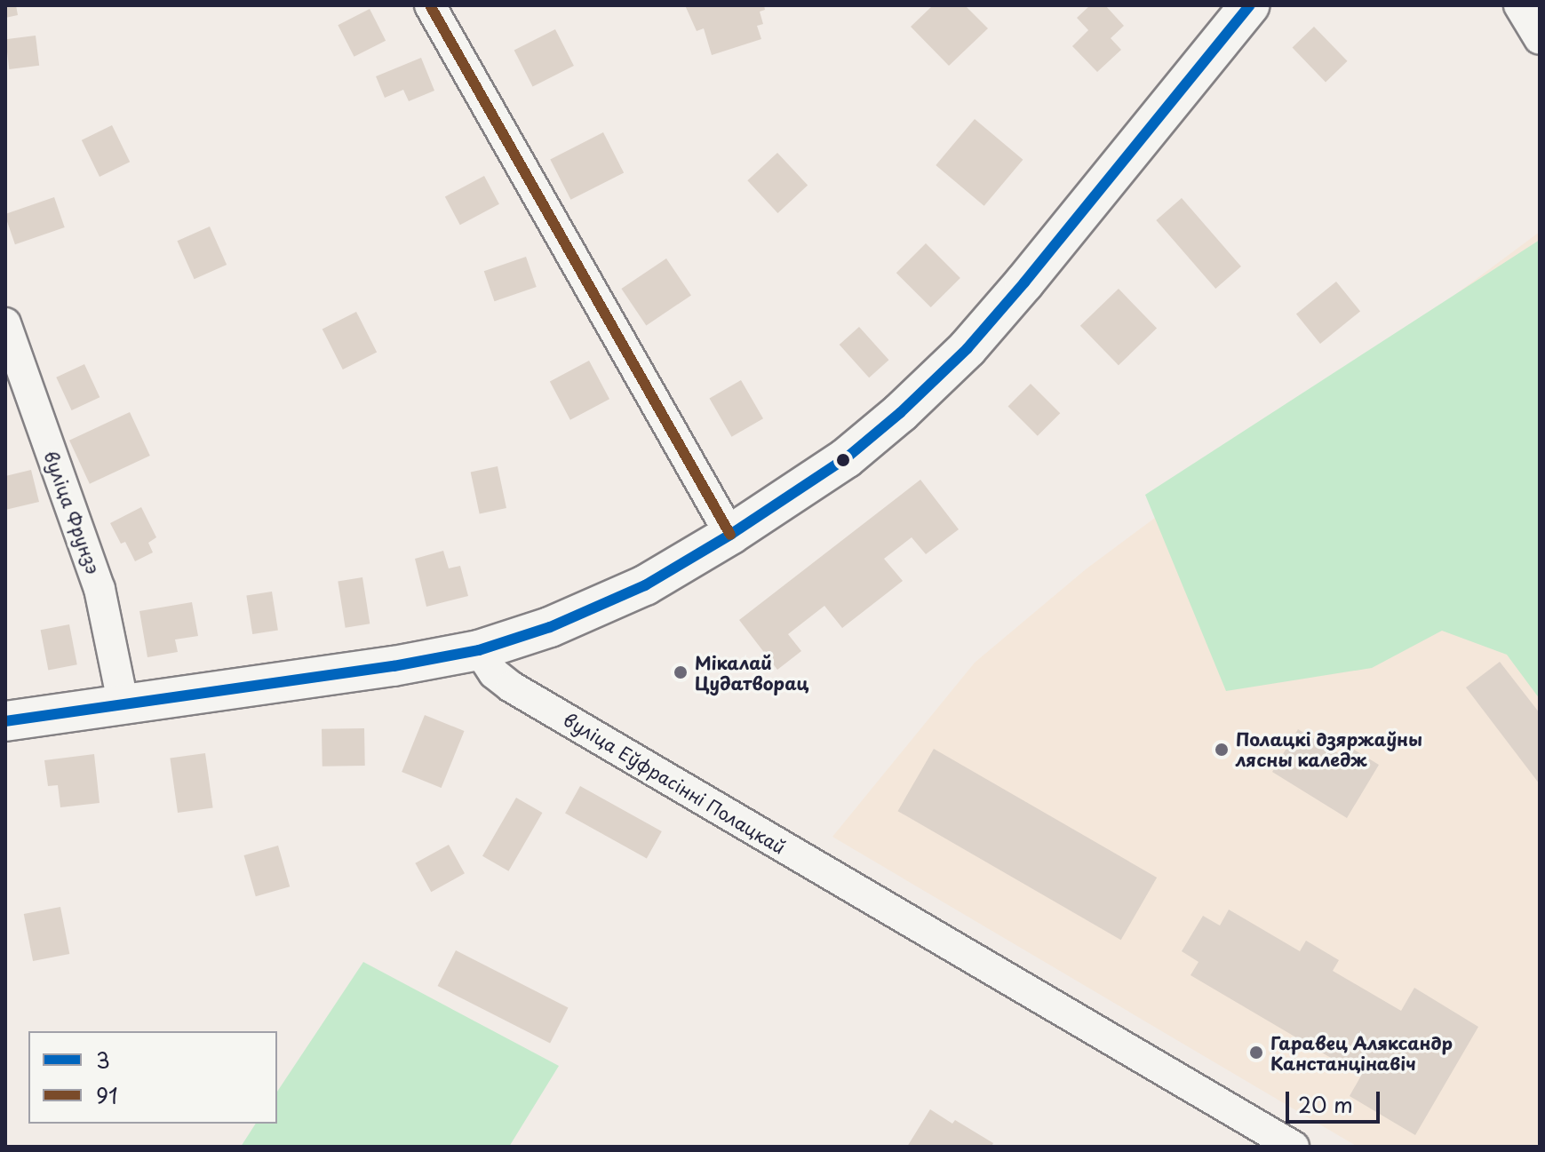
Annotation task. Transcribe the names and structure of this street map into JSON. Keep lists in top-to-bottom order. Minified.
{"streets":{"street":["вуліца Фрунзэ","вуліца Еўфрасінні Полацкай"]},"places":["Мікалай Цудатворац","Полацкі дзяржаўны лясны каледж","Гаравец Аляксандр Канстанцінавіч"],"lines":["transit line 3","transit line 91"],"legend":["3","91"],"scale_bar":"20 m"}
